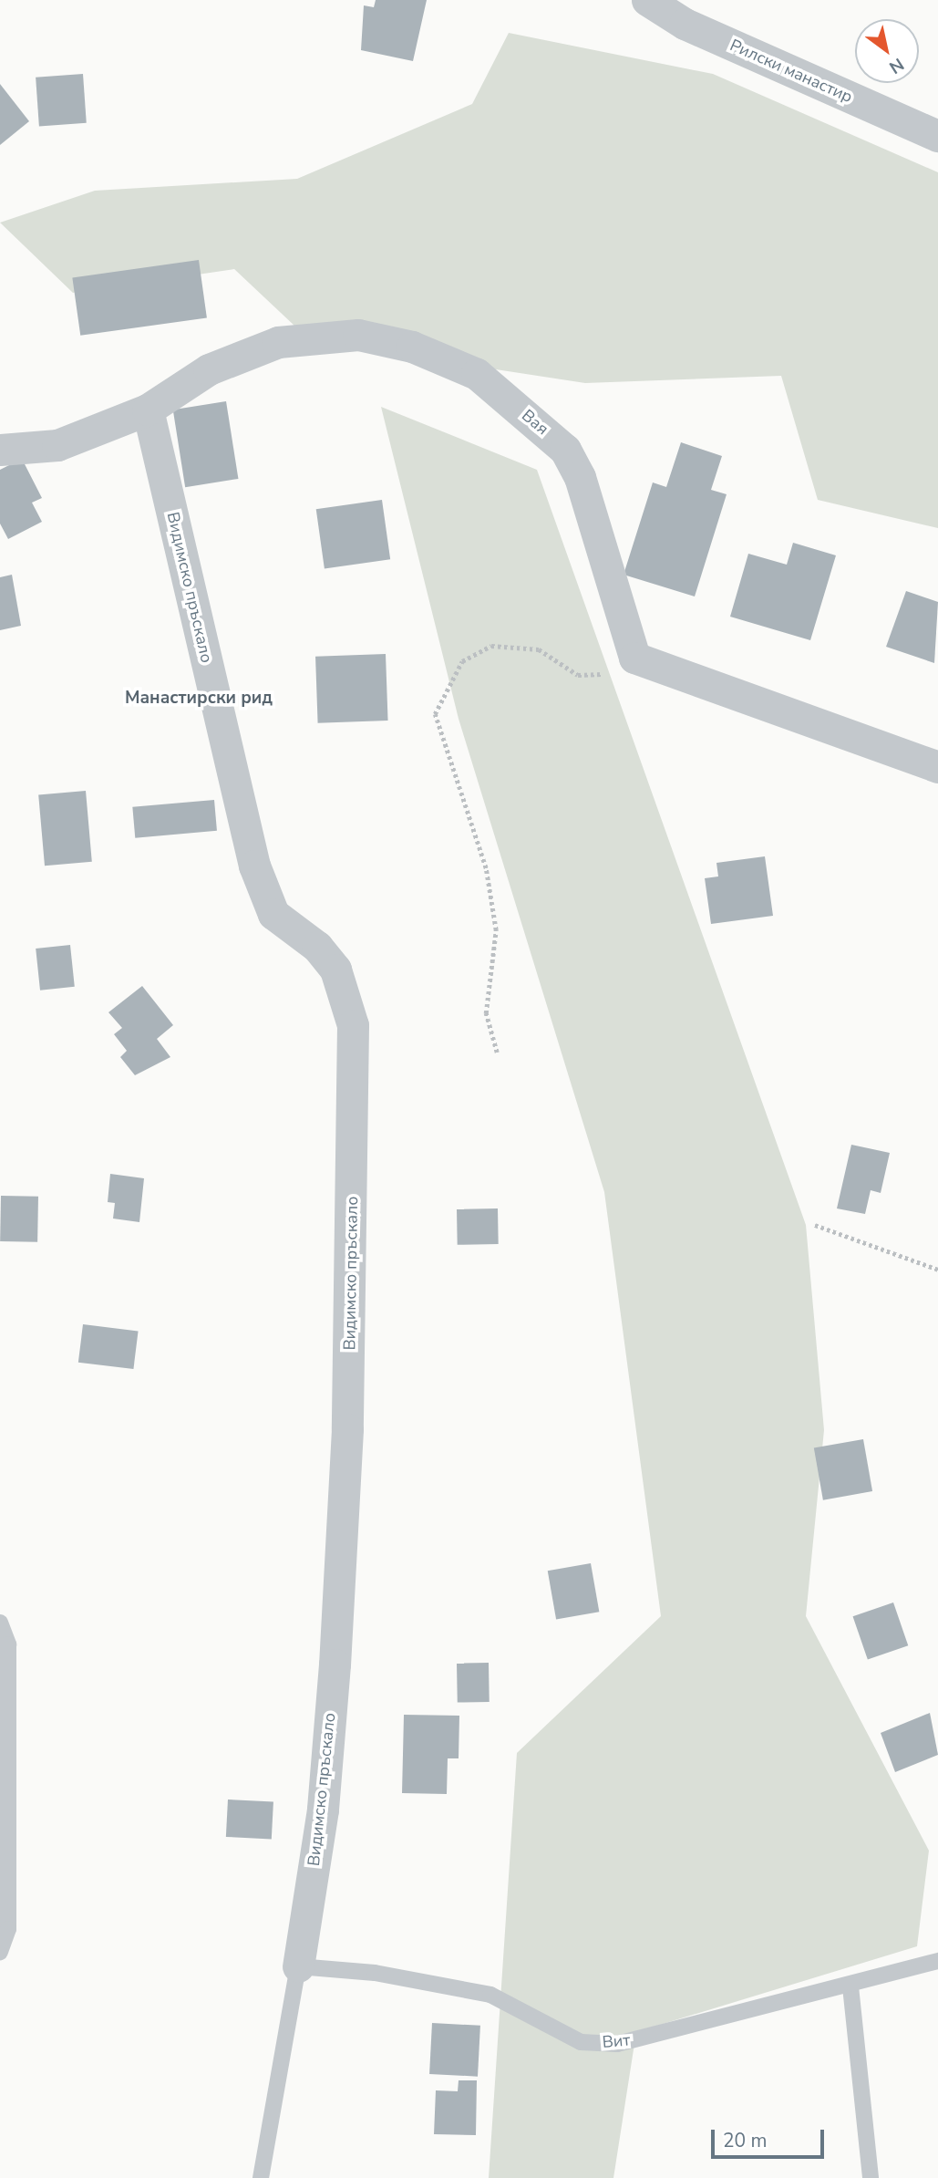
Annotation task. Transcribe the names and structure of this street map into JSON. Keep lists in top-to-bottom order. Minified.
{"streets":{"street":["Рилски манастир","Вая","Видимско пръскало"],"lane":["Вит"]},"crossings":[["Вая","Видимско пръскало"],["Видимско пръскало","Вит"]],"districts":["Манастирски рид"],"scale_bar":"20 m","north":"bottom right"}
